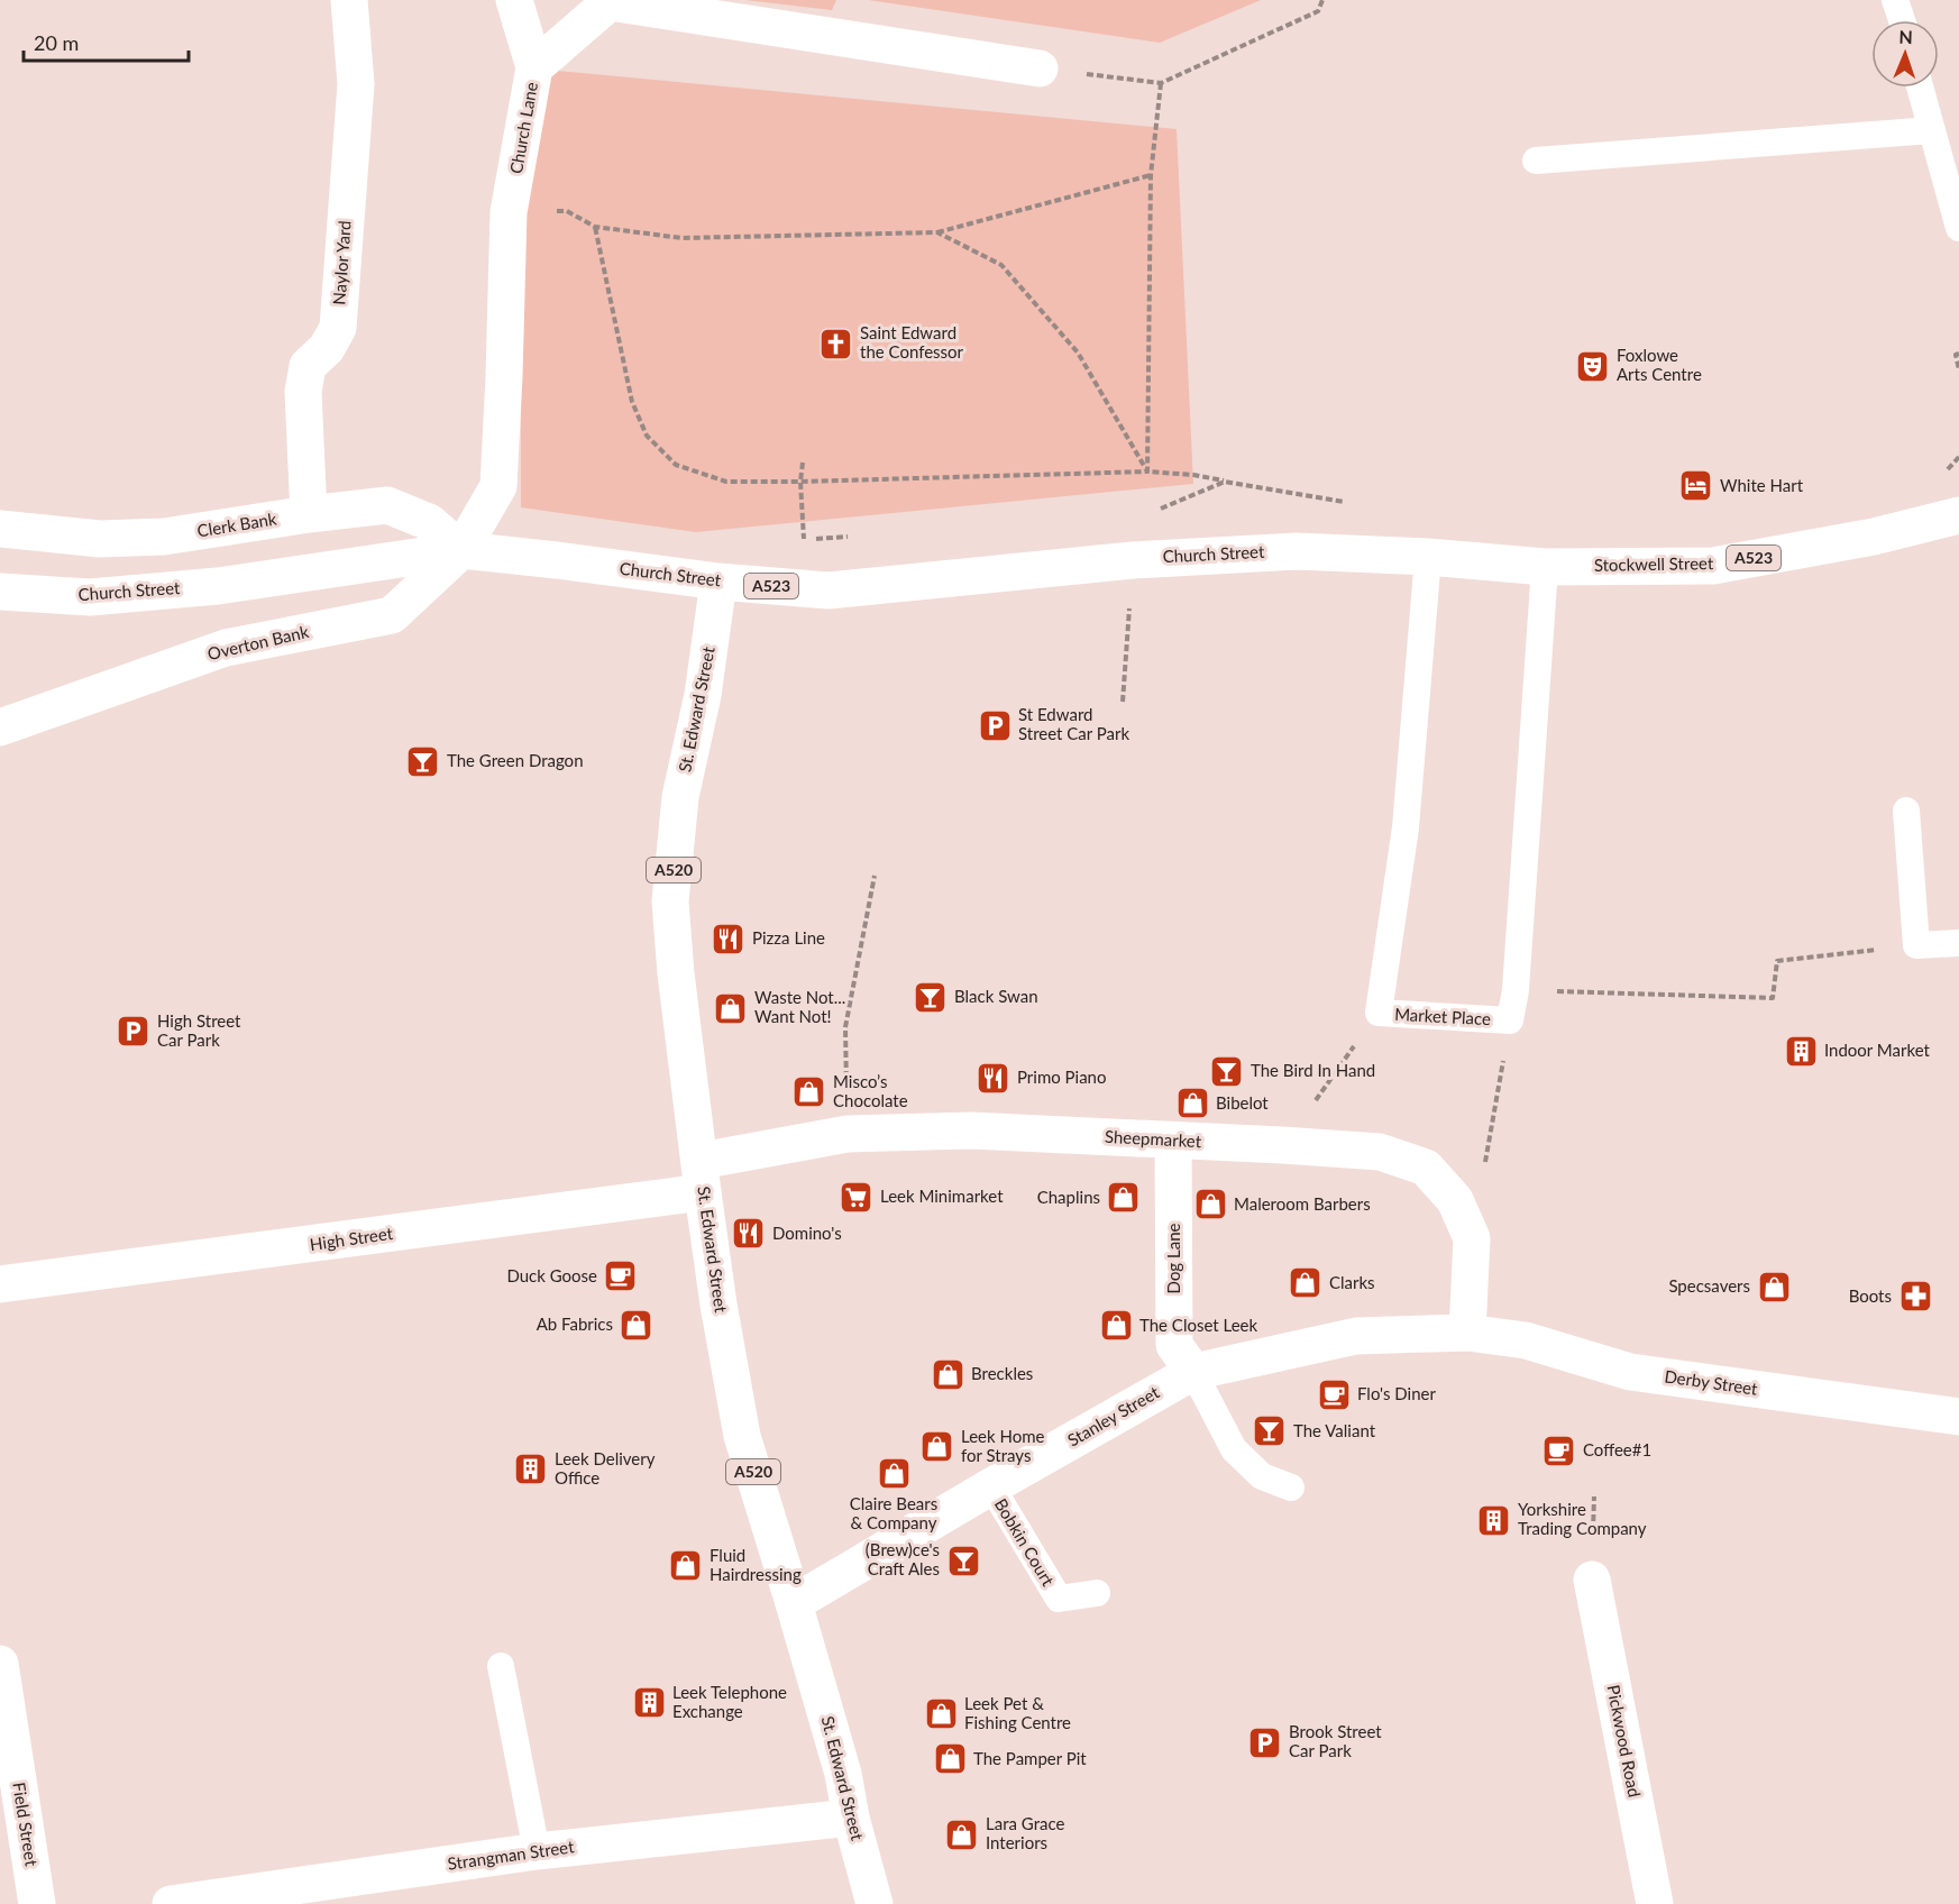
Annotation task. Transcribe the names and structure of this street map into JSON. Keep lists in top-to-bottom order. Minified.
{"streets":{"main road":["Church Lane","Naylor Yard","Clerk Bank","Church Street","A523","Stockwell Street","Overton Bank","St. Edward Street","A520","Sheepmarket","High Street","Dog Lane","Derby Street","Stanley Street","Pickwood Road","Field Street","Strangman Street"],"lane":["Market Place","Bobkin Court"]},"crossings":[["Church Lane","Clerk Bank"],["Church Lane","Church Street"],["Church Lane","Overton Bank"],["Naylor Yard","Clerk Bank"],["Clerk Bank","Church Street"],["Clerk Bank","Overton Bank"],["Church Street","Stockwell Street"],["Church Street","Overton Bank"],["Church Street","St. Edward Street"],["Church Street","Market Place"],["Stockwell Street","Market Place"],["St. Edward Street","Sheepmarket"],["St. Edward Street","High Street"],["St. Edward Street","Stanley Street"],["St. Edward Street","Strangman Street"],["Sheepmarket","High Street"],["Sheepmarket","Dog Lane"],["Sheepmarket","Derby Street"],["Sheepmarket","Stanley Street"],["Dog Lane","Stanley Street"],["Derby Street","Stanley Street"],["Stanley Street","Bobkin Court"]],"places":{"church":["Saint Edward the Confessor"],"theatre":["Foxlowe Arts Centre"],"hotel":["White Hart"],"parking":["St Edward Street Car Park","High Street Car Park","Brook Street Car Park"],"bar":["The Green Dragon","Black Swan","The Bird In Hand","The Valiant","(Brew)ce's Craft Ales"],"restaurant":["Pizza Line","Primo Piano","Domino's"],"shop":["Waste Not... Want Not!","Misco’s Chocolate","Bibelot","Chaplins","Maleroom Barbers","Clarks","Specsavers","Ab Fabrics","The Closet Leek","Breckles","Leek Home for Strays","Claire Bears & Company","Fluid Hairdressing","Leek Pet & Fishing Centre","The Pamper Pit","Lara Grace Interiors"],"building":["Indoor Market","Leek Delivery Office","Yorkshire Trading Company","Leek Telephone Exchange"],"supermarket":["Leek Minimarket"],"cafe":["Duck Goose","Flo's Diner","Coffee#1"],"pharmacy":["Boots"]},"scale_bar":"20 m","north":"top"}
